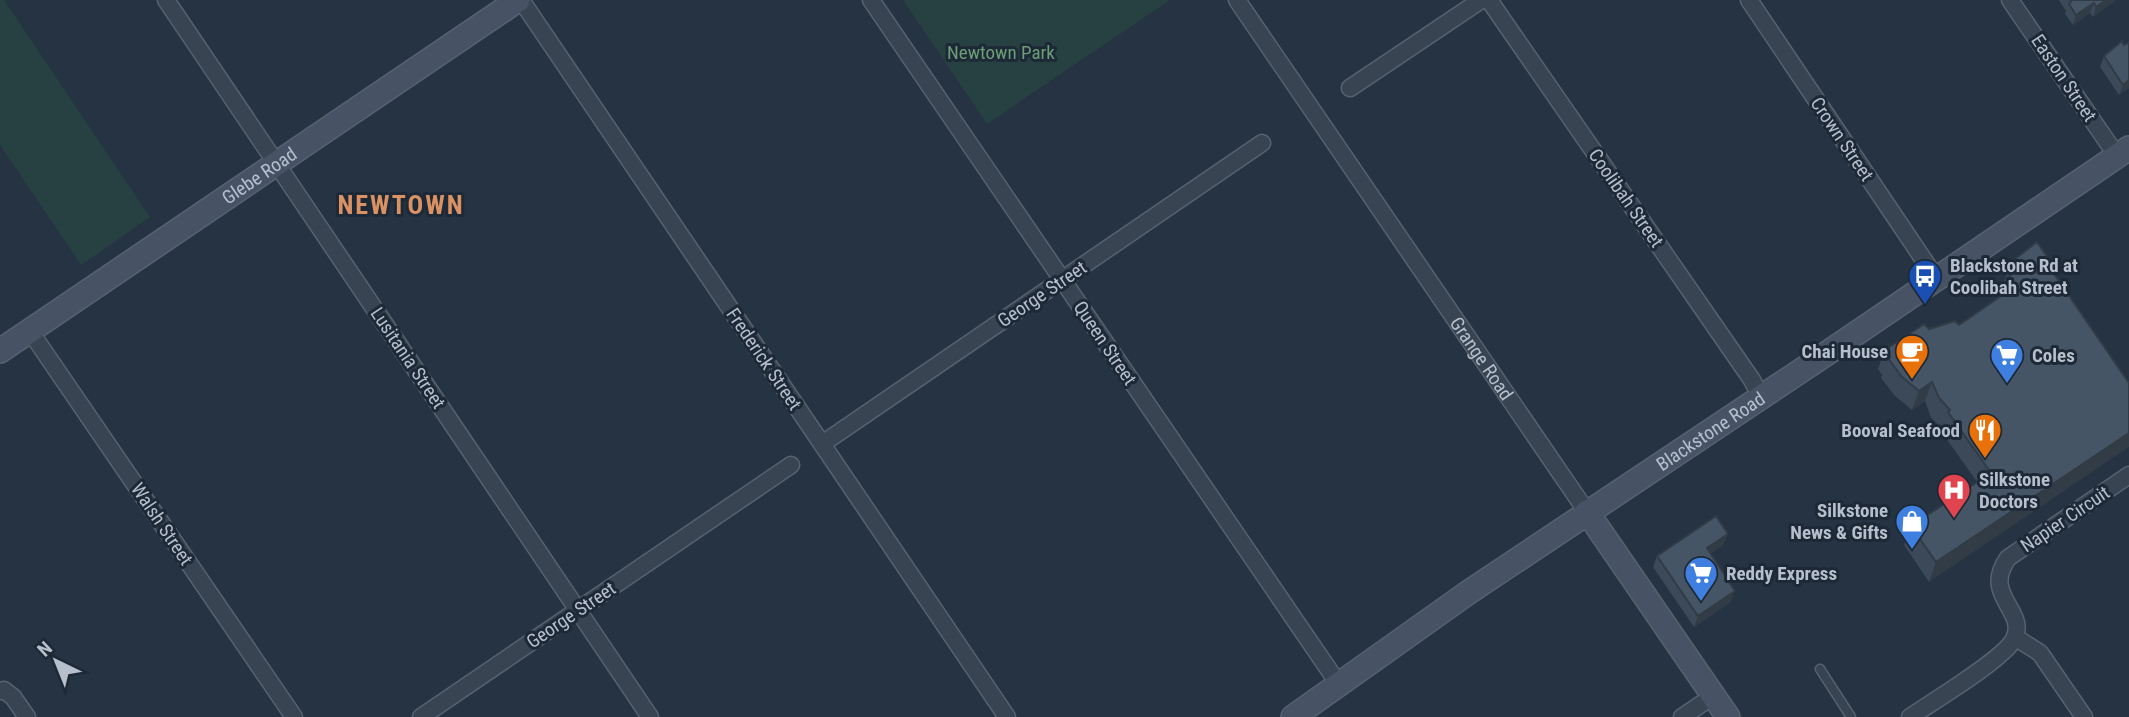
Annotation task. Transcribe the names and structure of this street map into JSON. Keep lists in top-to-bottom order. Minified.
{"streets":{"main road":["Glebe Road","Grange Road","Blackstone Road"],"street":["Easton Street","Crown Street","Coolibah Street","George Street","Queen Street","Lusitania Street","Frederick Street","Napier Circuit","Walsh Street"]},"crossings":[["Easton Street","Blackstone Road"],["Crown Street","Blackstone Road"],["Glebe Road","Lusitania Street"],["Glebe Road","Frederick Street"],["Glebe Road","Walsh Street"],["Coolibah Street","Blackstone Road"],["George Street","Queen Street"],["George Street","Lusitania Street"],["George Street","Frederick Street"],["Queen Street","Blackstone Road"],["Grange Road","Blackstone Road"]],"districts":["NEWTOWN"],"parks":["Newtown Park"],"places":{"bus stop":["Blackstone Rd at Coolibah Street"],"cafe":["Chai House"],"supermarket":["Coles","Reddy Express"],"restaurant":["Booval Seafood"],"hospital":["Silkstone Doctors"],"shop":["Silkstone News & Gifts"]},"north":"top left"}
